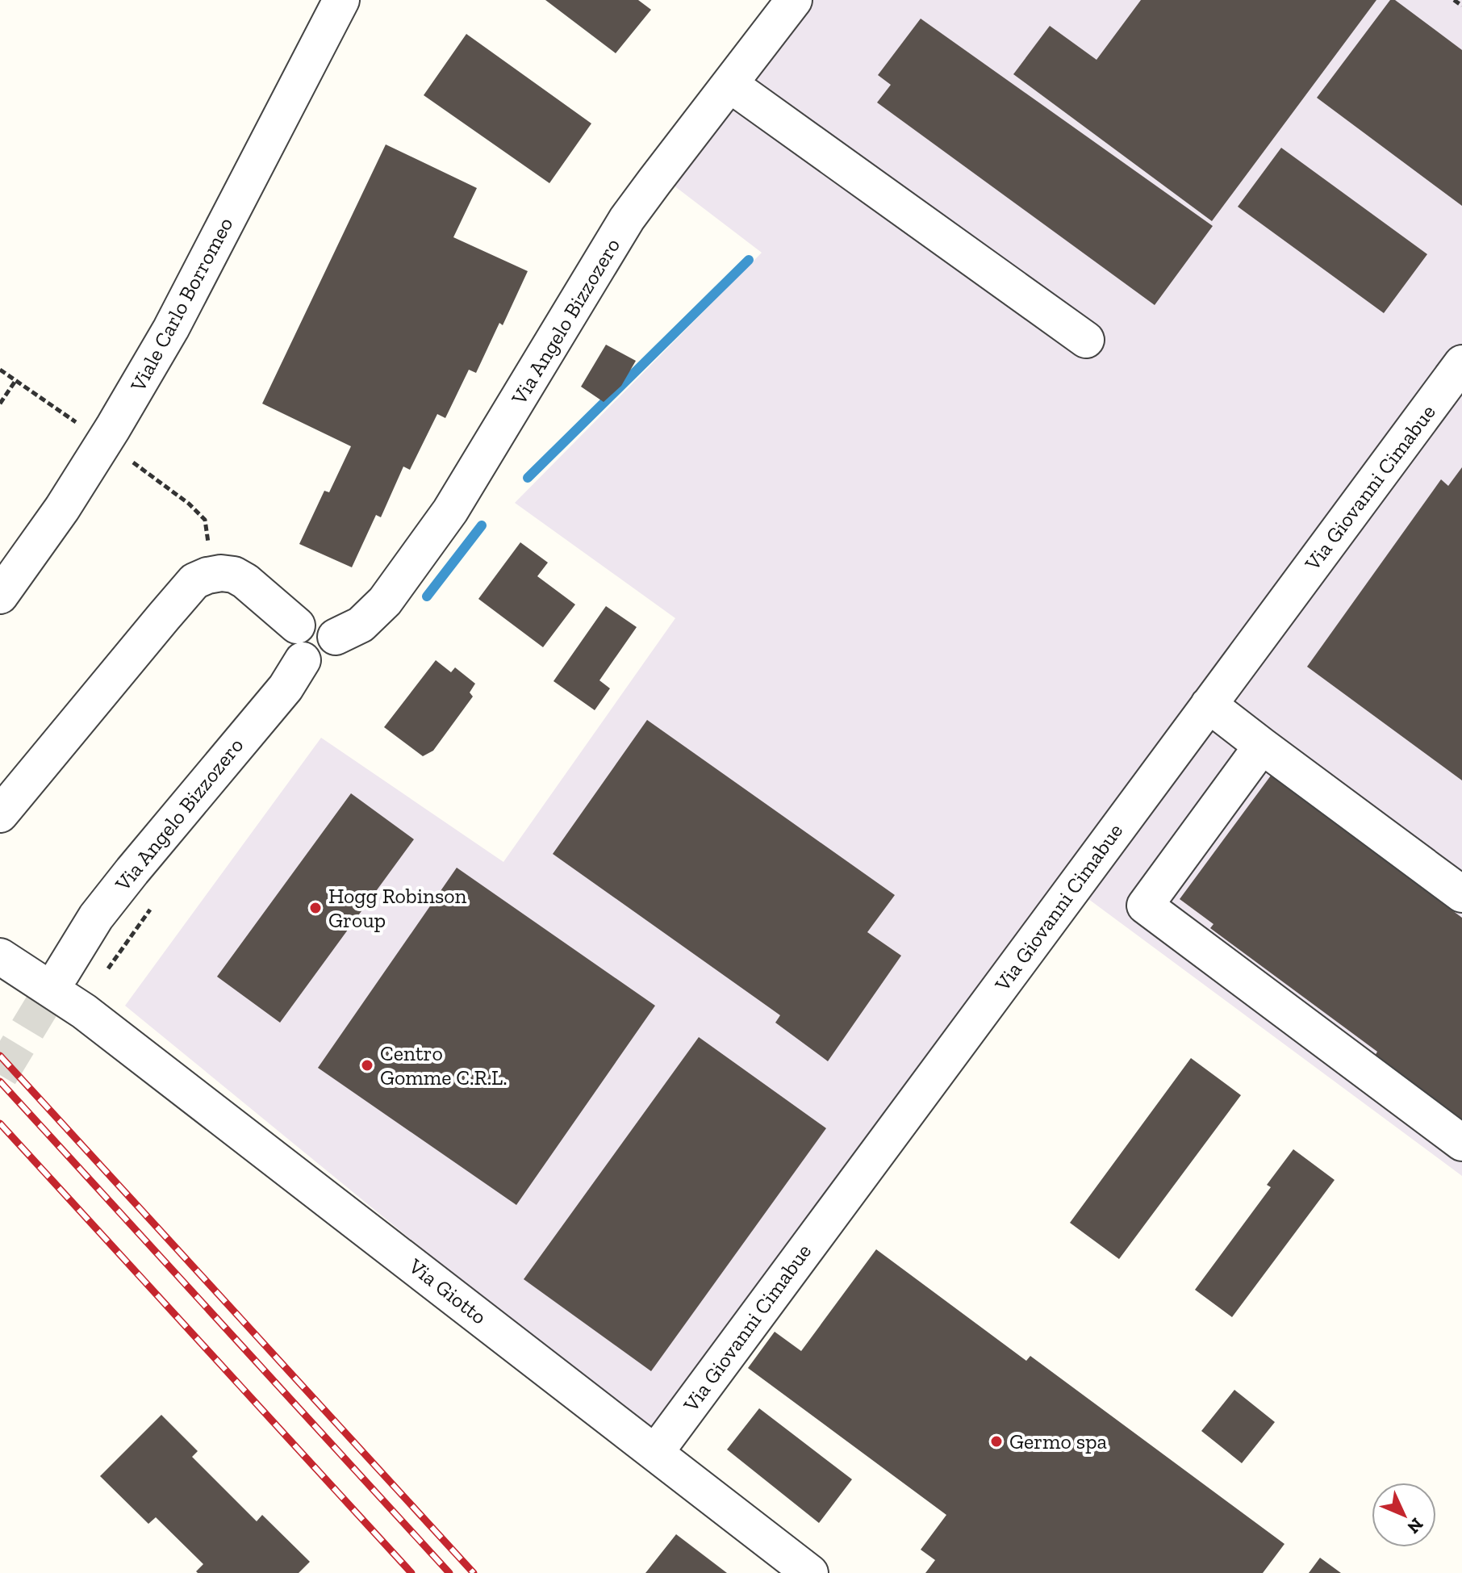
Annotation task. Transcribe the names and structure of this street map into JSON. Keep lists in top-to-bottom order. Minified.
{"streets":{"street":["Viale Carlo Borromeo","Via Angelo Bizzozero","Via Giovanni Cimabue","Via Giotto"]},"crossings":[["Via Giovanni Cimabue","Via Giotto"]],"places":["Hogg Robinson Group","Centro Gomme C.R.L.","Germo spa"],"north":"bottom right"}
